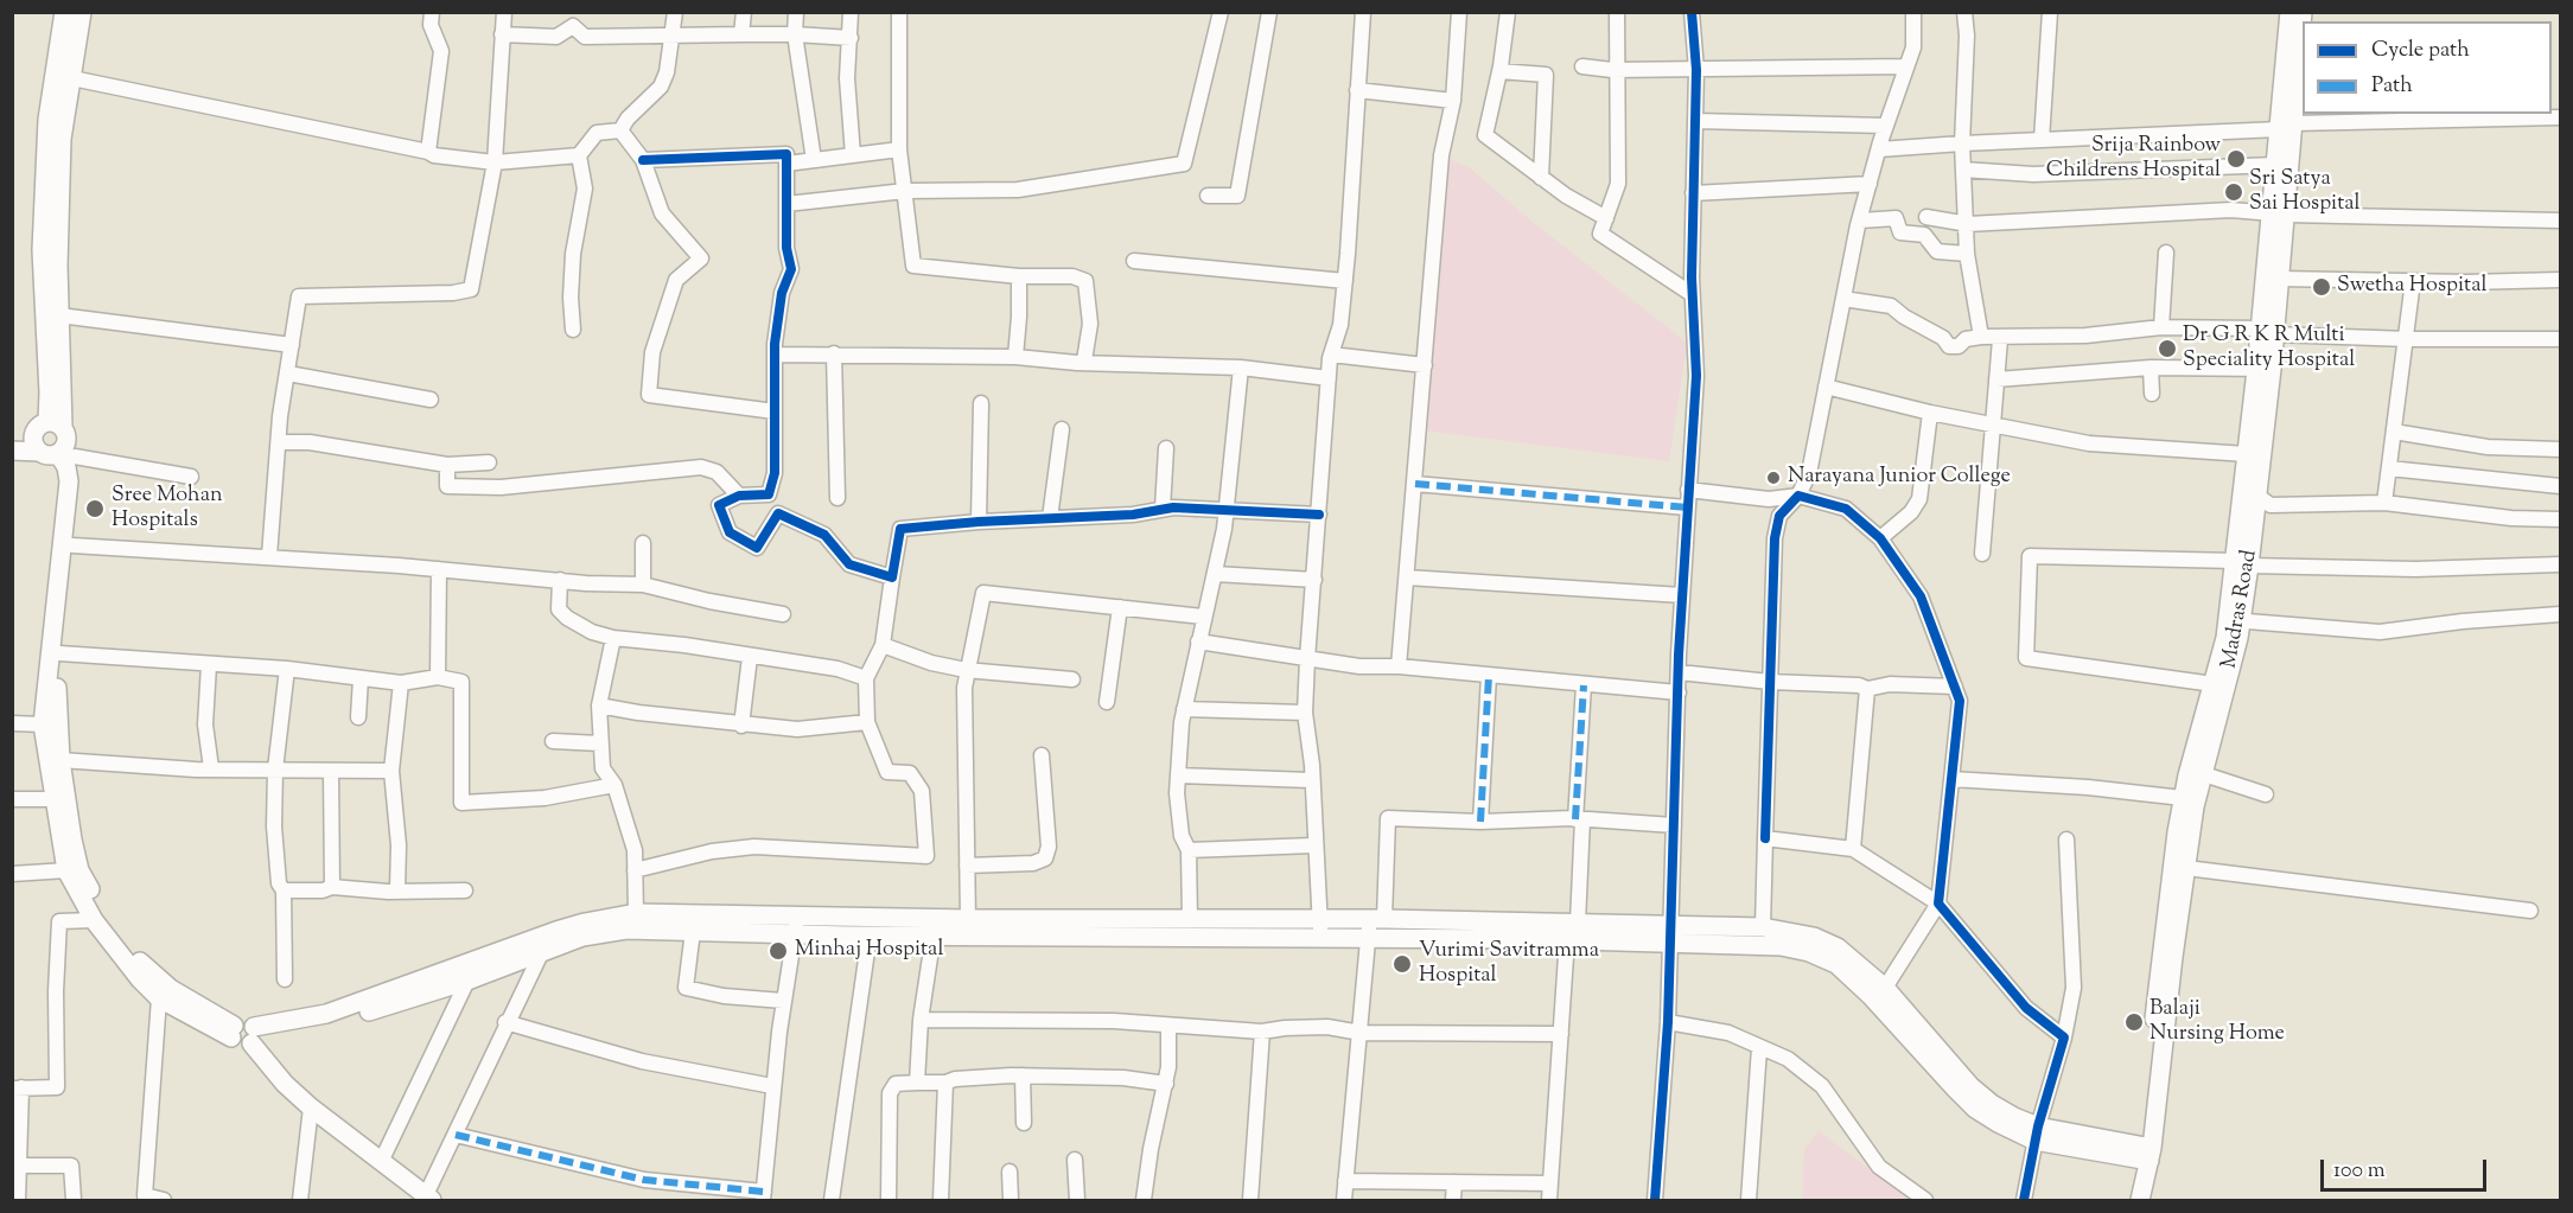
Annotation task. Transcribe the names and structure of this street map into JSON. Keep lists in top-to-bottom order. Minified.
{"streets":{"main road":["Madras Road"]},"places":["Srija Rainbow Childrens Hospital","Sri Satya Sai Hospital","Swetha Hospital","Dr G R K R Multi Speciality Hospital","Narayana Junior College","Sree Mohan Hospitals","Minhaj Hospital","Vurimi Savitramma Hospital","Balaji Nursing Home"],"legend":["Cycle path","Path"],"scale_bar":"100 m"}
